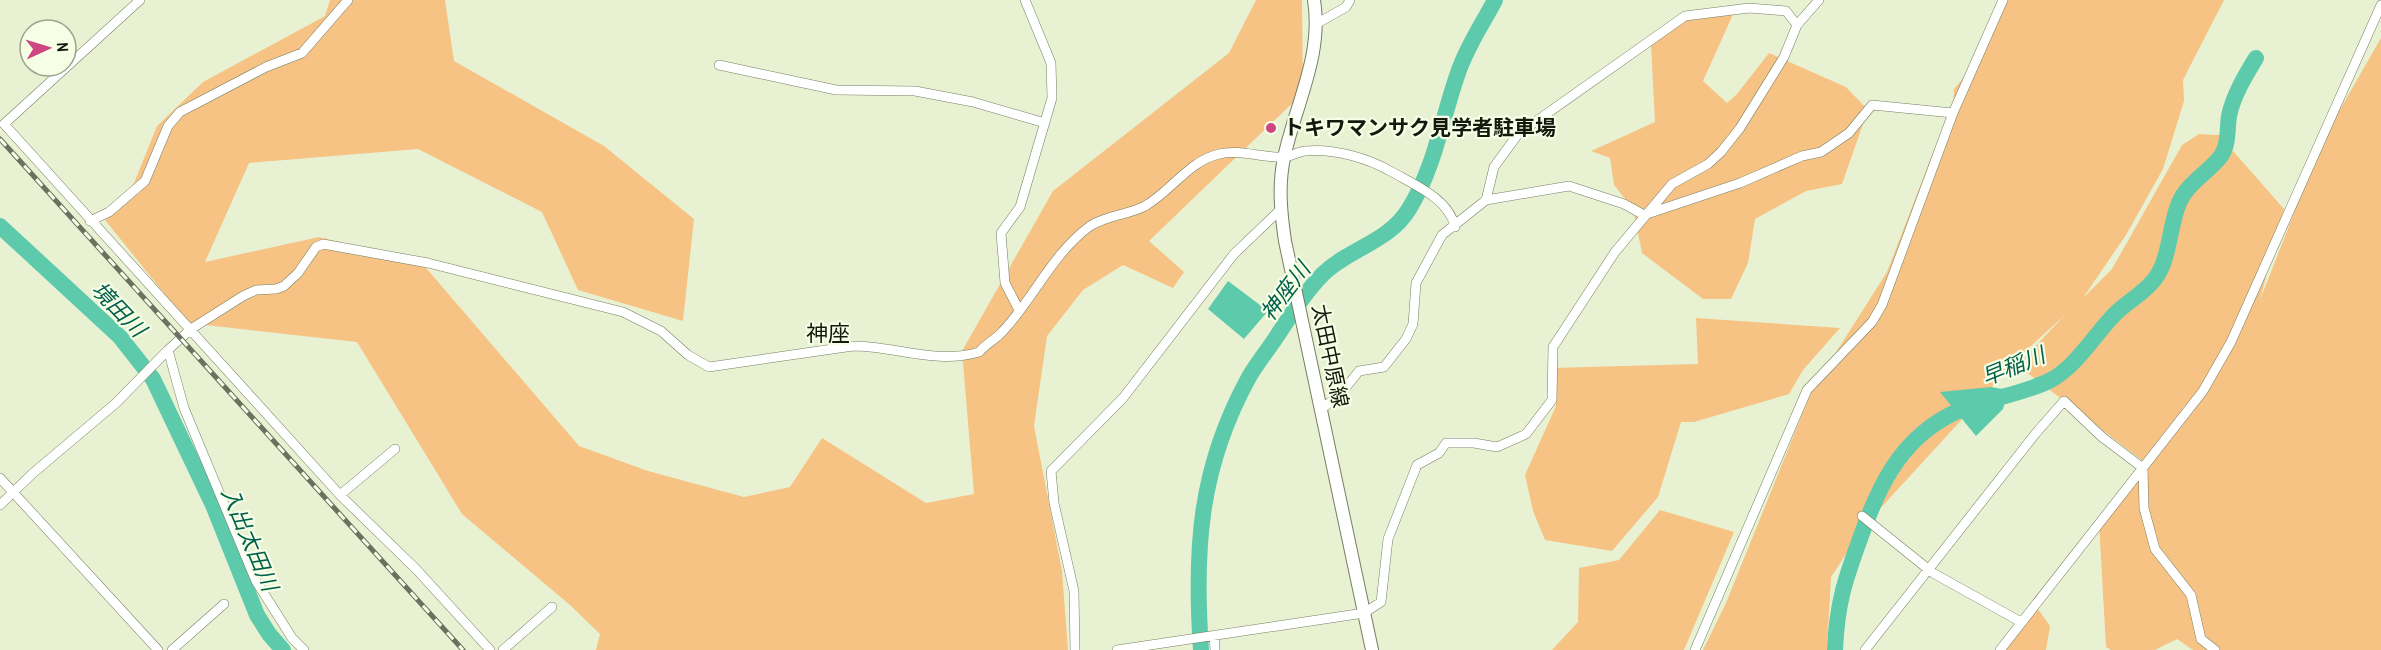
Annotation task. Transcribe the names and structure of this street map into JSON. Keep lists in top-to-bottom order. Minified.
{"streets":{"main road":["太田中原線"]},"districts":["神座"],"water":["神座川","境田川","早稲川","入出太田川"],"places":["トキワマンサク見学者駐車場"],"north":"right"}
